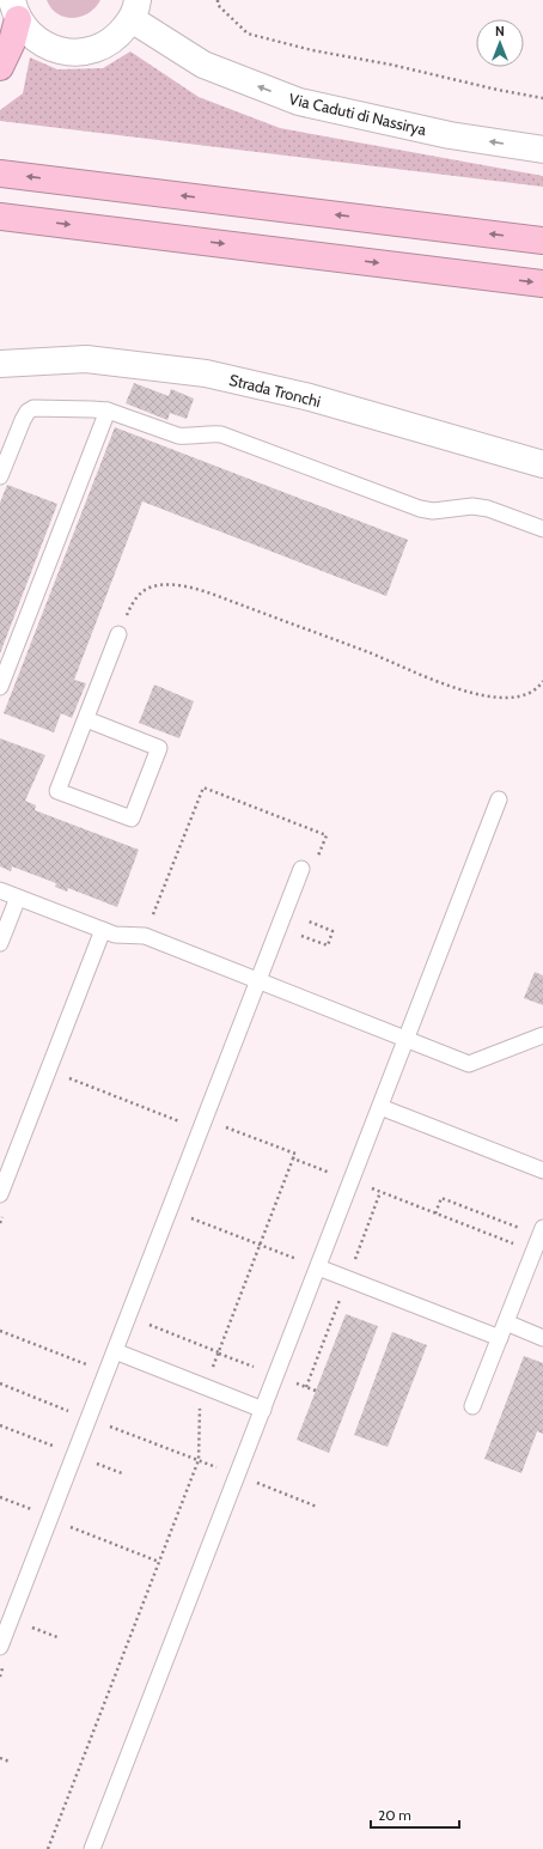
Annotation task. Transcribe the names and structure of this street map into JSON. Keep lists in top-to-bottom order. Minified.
{"streets":{"street":["Via Caduti di Nassirya","Strada Tronchi"]},"one_way":["Via Caduti di Nassirya"],"scale_bar":"20 m","north":"top"}
